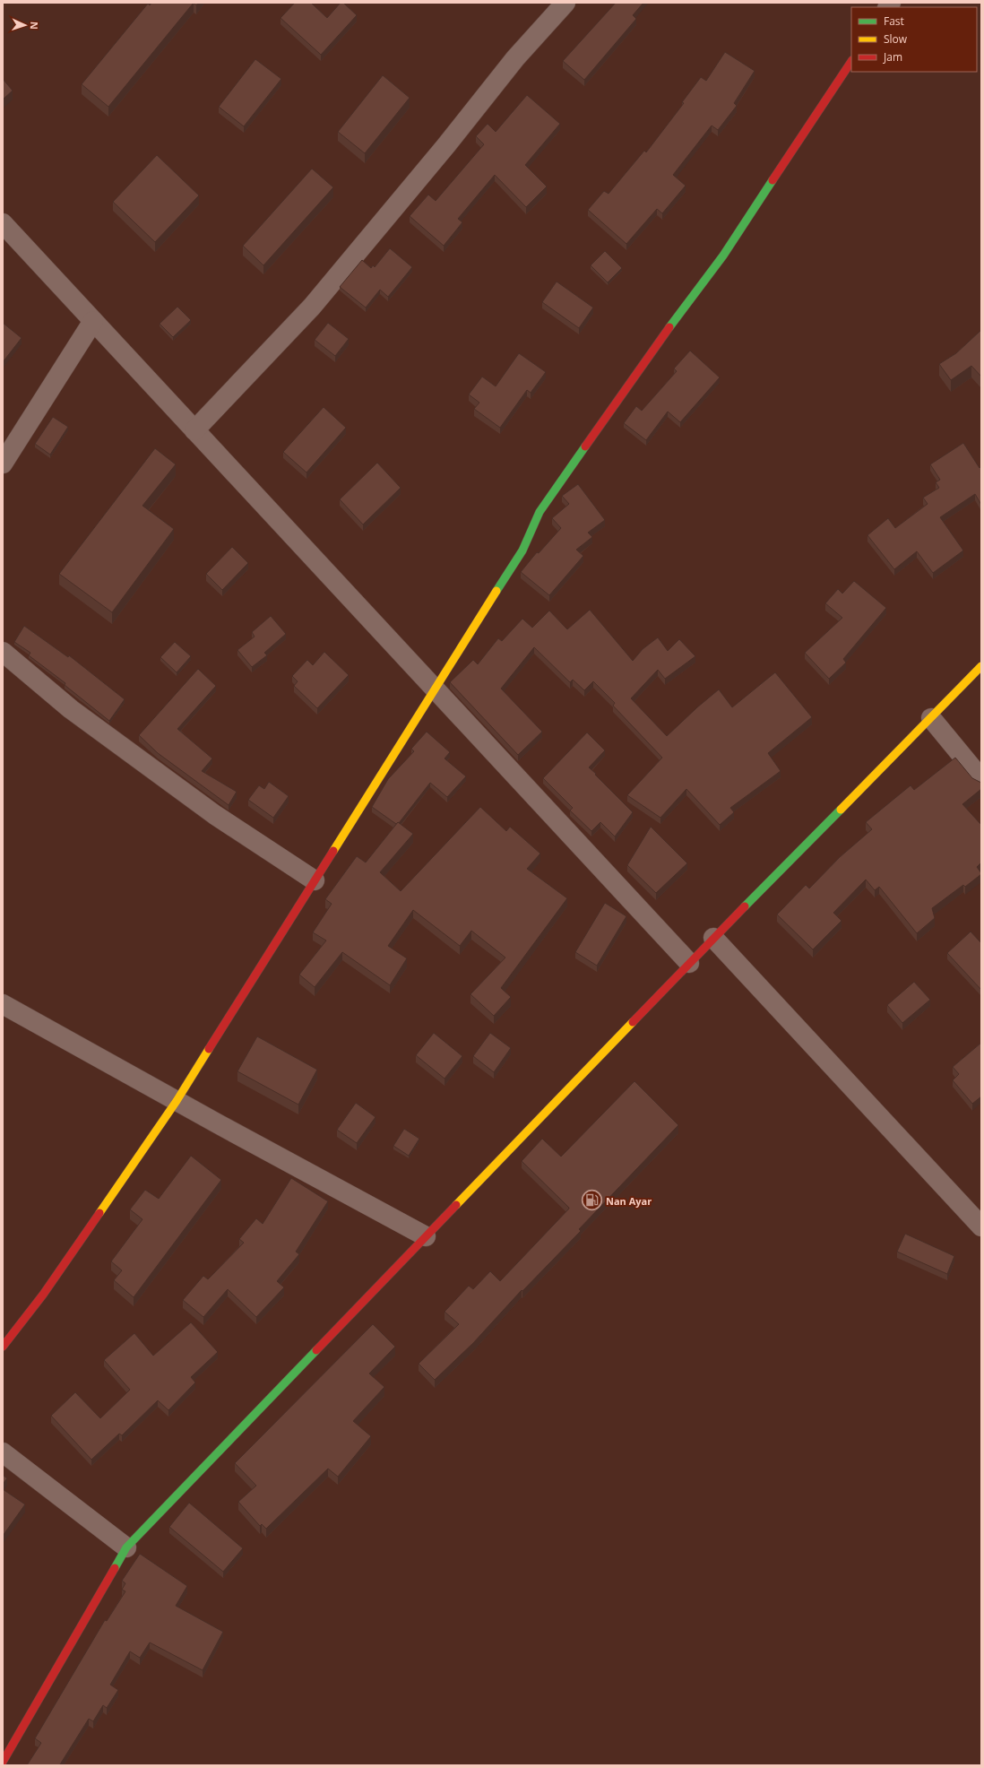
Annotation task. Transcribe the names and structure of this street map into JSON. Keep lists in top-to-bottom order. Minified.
{"places":{"fuel station":["Nan Ayar"]},"legend":["Fast","Slow","Jam"],"north":"right"}
